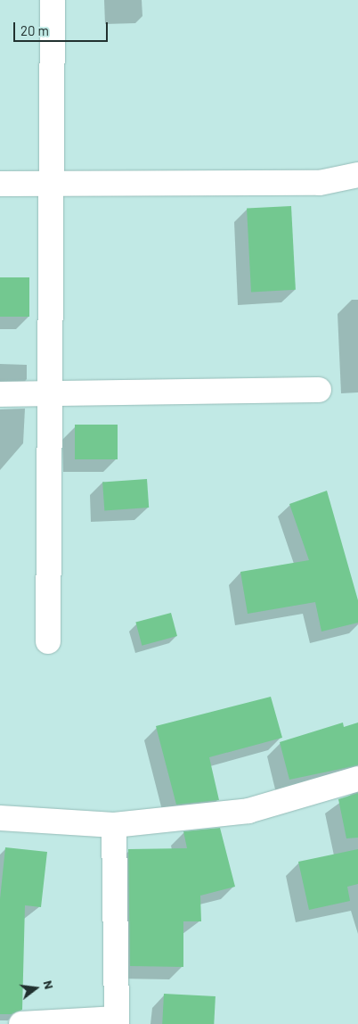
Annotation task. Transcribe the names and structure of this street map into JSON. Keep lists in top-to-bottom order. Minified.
{"scale_bar":"20 m","north":"right"}
